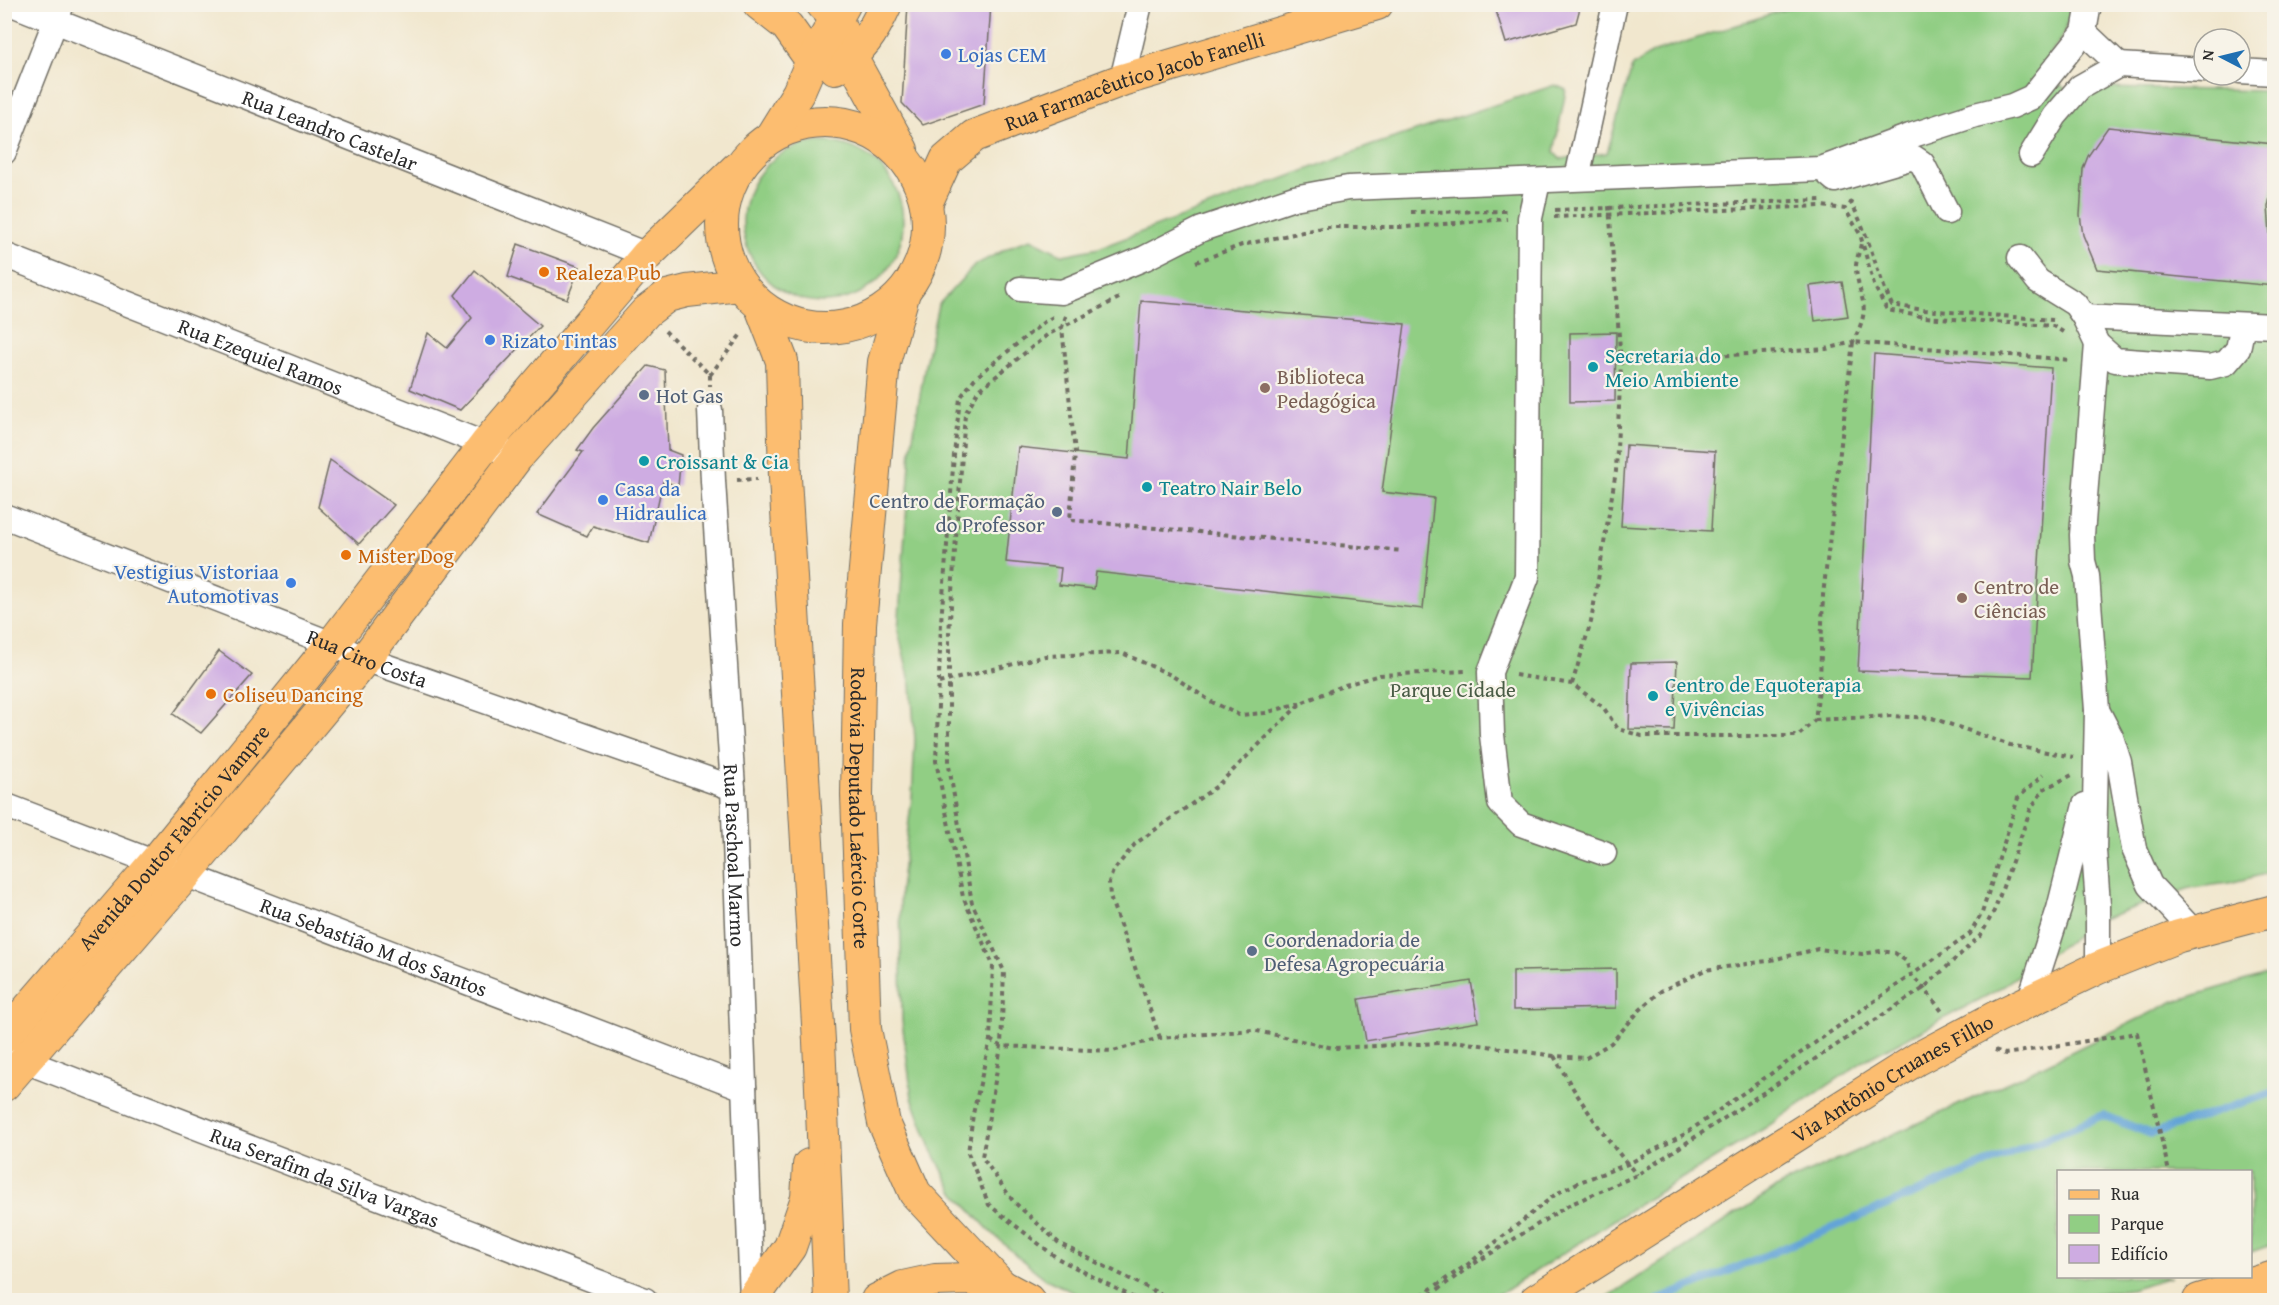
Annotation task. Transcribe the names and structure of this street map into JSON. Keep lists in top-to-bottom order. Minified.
{"streets":{"main road":["Rua Farmacêutico Jacob Fanelli","Rodovia Deputado Laércio Corte","Avenida Doutor Fabricio Vampre","Via Antônio Cruanes Filho"],"street":["Rua Leandro Castelar","Rua Ezequiel Ramos","Rua Ciro Costa","Rua Paschoal Marmo","Rua Sebastião M dos Santos","Rua Serafim da Silva Vargas"]},"crossings":[["Rua Farmacêutico Jacob Fanelli","Rodovia Deputado Laércio Corte"],["Rua Farmacêutico Jacob Fanelli","Avenida Doutor Fabricio Vampre"],["Rua Leandro Castelar","Avenida Doutor Fabricio Vampre"],["Rua Ezequiel Ramos","Avenida Doutor Fabricio Vampre"],["Rua Ciro Costa","Avenida Doutor Fabricio Vampre"],["Rua Ciro Costa","Rua Paschoal Marmo"],["Rodovia Deputado Laércio Corte","Avenida Doutor Fabricio Vampre"],["Avenida Doutor Fabricio Vampre","Rua Sebastião M dos Santos"],["Avenida Doutor Fabricio Vampre","Rua Serafim da Silva Vargas"],["Rua Paschoal Marmo","Rua Sebastião M dos Santos"]],"parks":["Parque Cidade"],"places":["Lojas CEM","Realeza Pub","Rizato Tintas","Secretaria do Meio Ambiente","Biblioteca Pedagógica","Hot Gas","Croissant & Cia","Teatro Nair Belo","Casa da Hidraulica","Centro de Formação do Professor","Mister Dog","Vestigius Vistoriaa Automotivas","Centro de Ciências","Coliseu Dancing","Centro de Equoterapia e Vivências","Coordenadoria de Defesa Agropecuária"],"legend":["Rua","Parque","Edifício"],"north":"left"}
